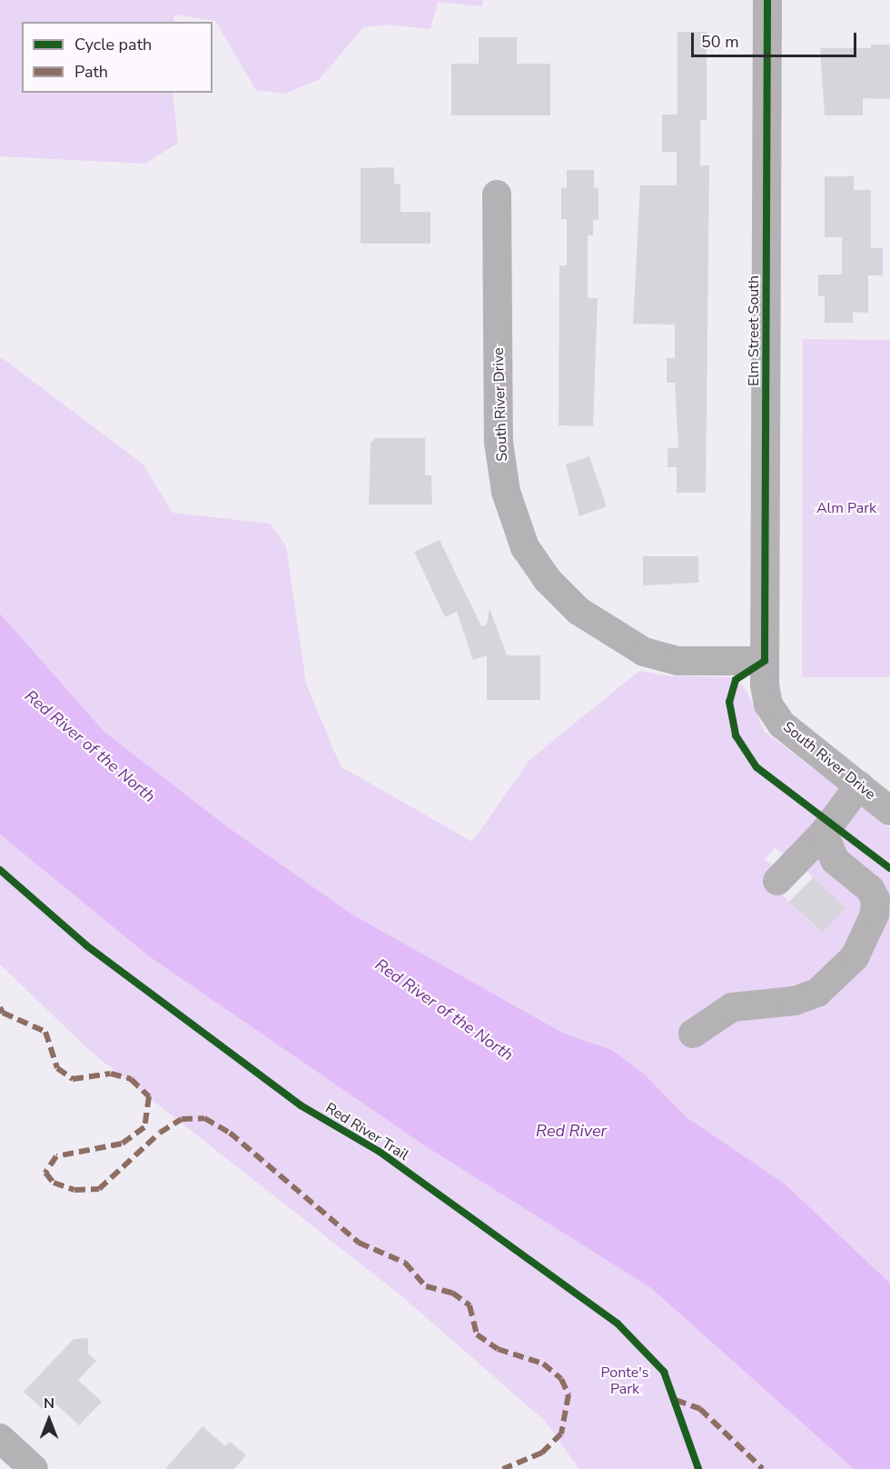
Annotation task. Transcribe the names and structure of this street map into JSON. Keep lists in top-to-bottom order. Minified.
{"streets":{"street":["Elm Street South","South River Drive"],"cycle path":["Red River Trail"]},"crossings":[["Elm Street South","South River Drive"]],"water":["Red River of the North","Red River"],"parks":["Alm Park","Ponte's Park"],"legend":["Cycle path","Path"],"scale_bar":"50 m","north":"top"}
